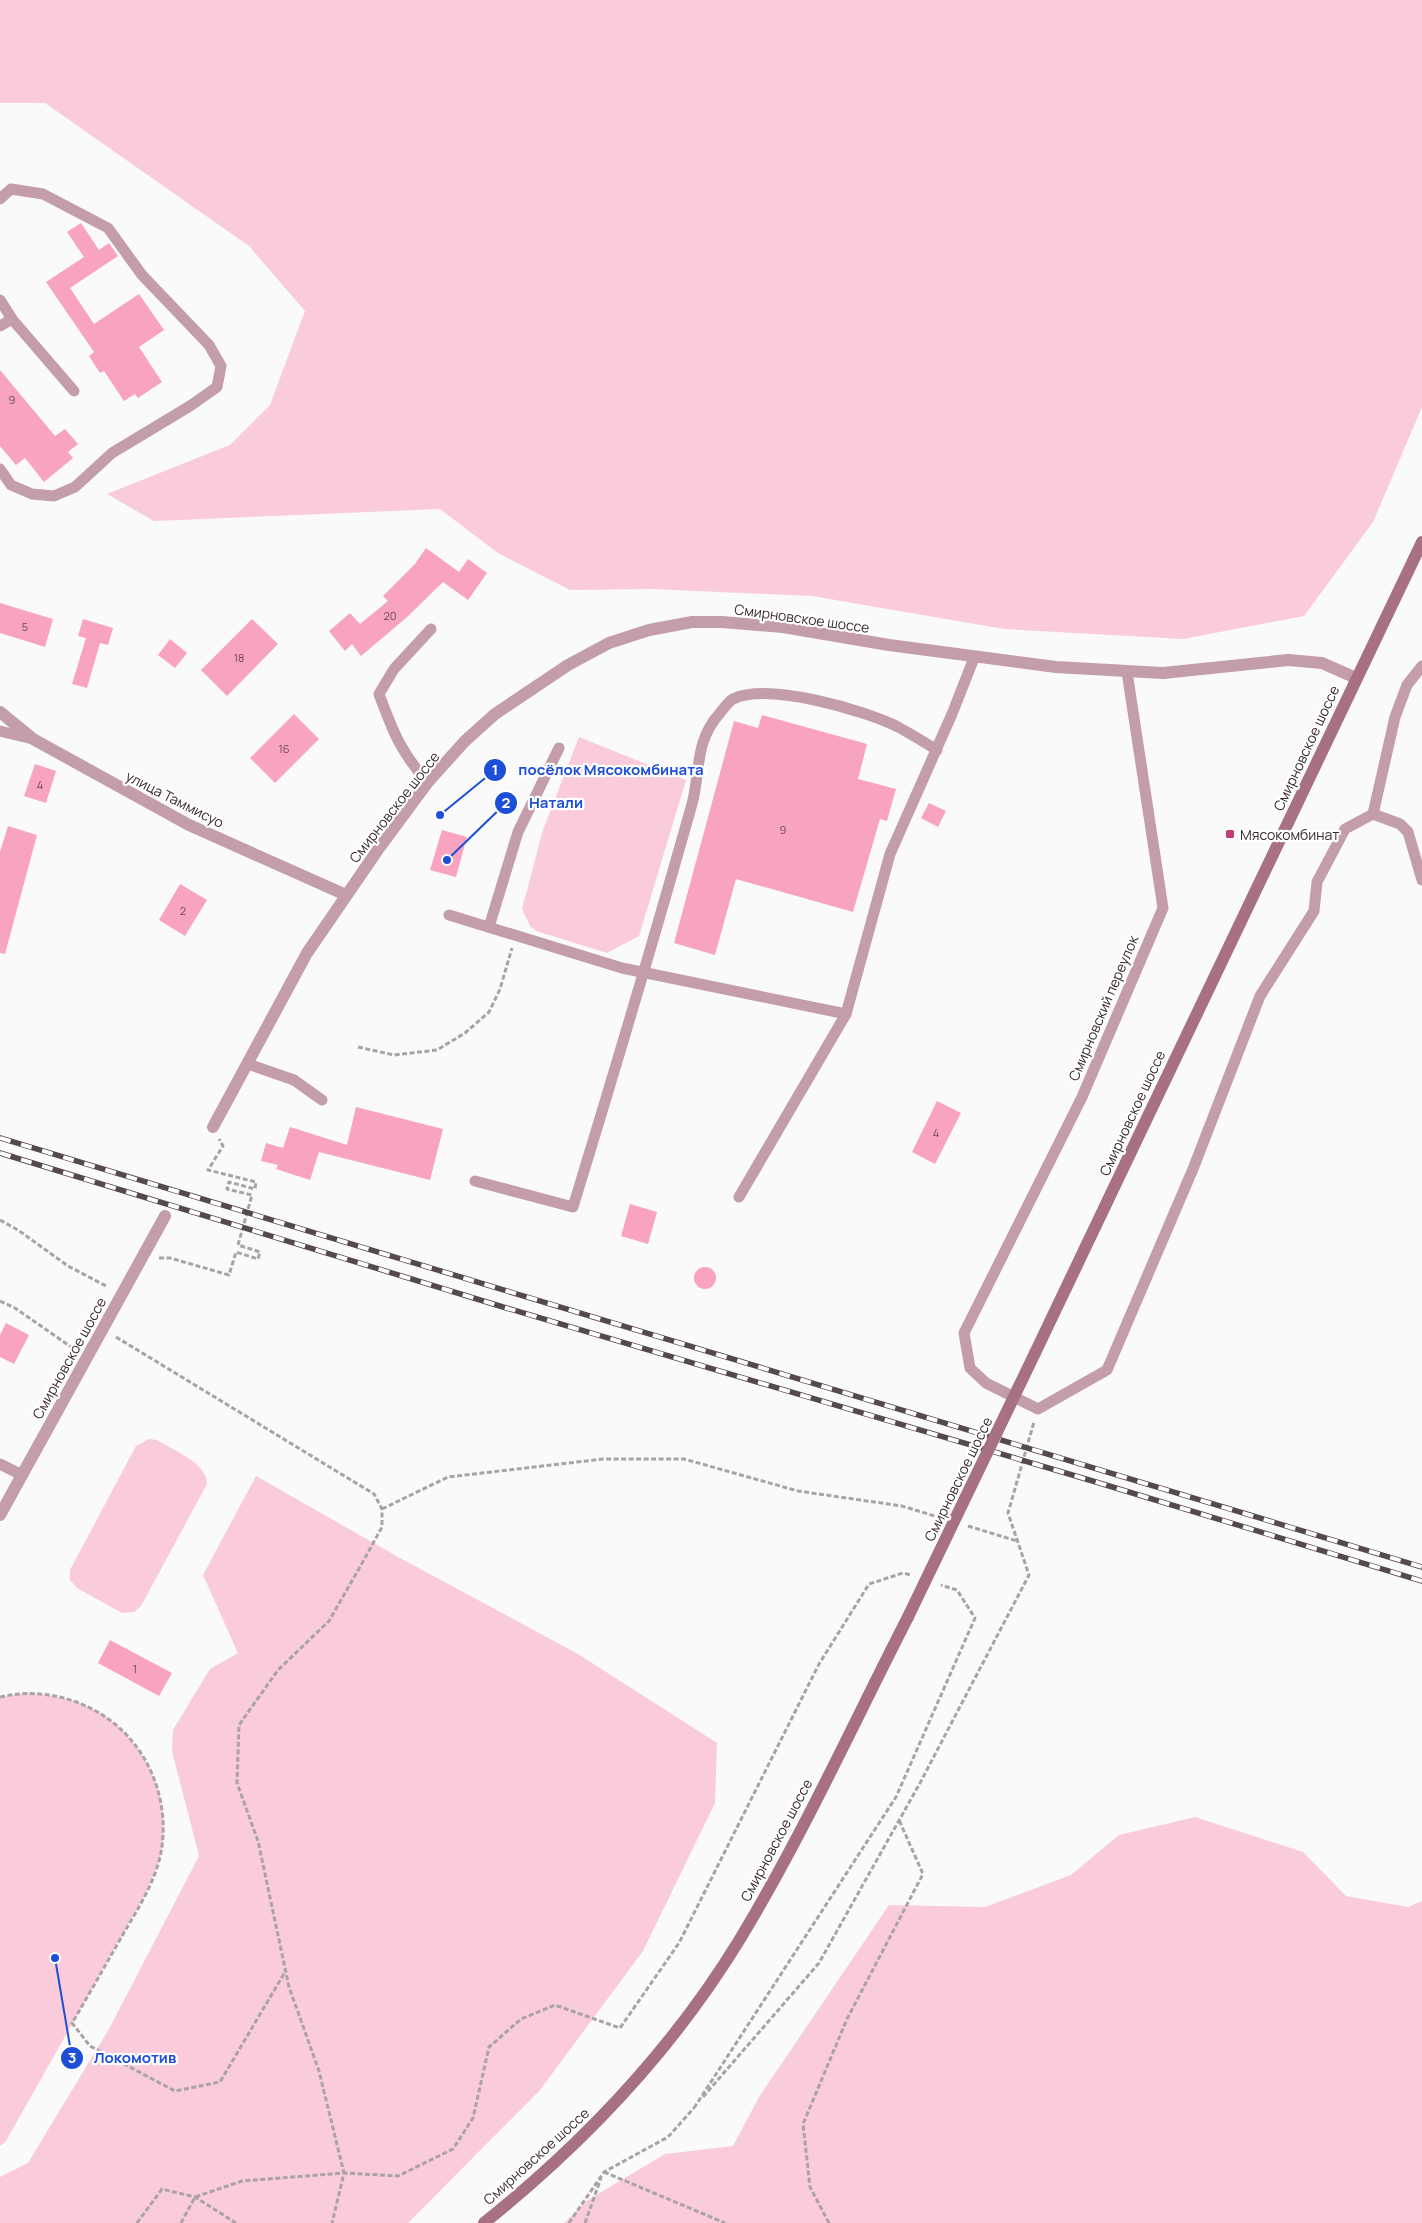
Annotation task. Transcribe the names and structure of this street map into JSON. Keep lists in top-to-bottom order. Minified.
{"streets":{"main road":["Смирновское шоссе"],"street":["улица Таммисуо"],"lane":["Смирновский переулок"]},"crossings":[["Смирновское шоссе","улица Таммисуо"],["Смирновское шоссе","Смирновский переулок"]],"places":{"other":["посёлок Мясокомбината","Натали","Локомотив"],"transit":["Мясокомбинат"]},"house_numbers":["9","20","5","18","16","4","9","2","4","1"]}
